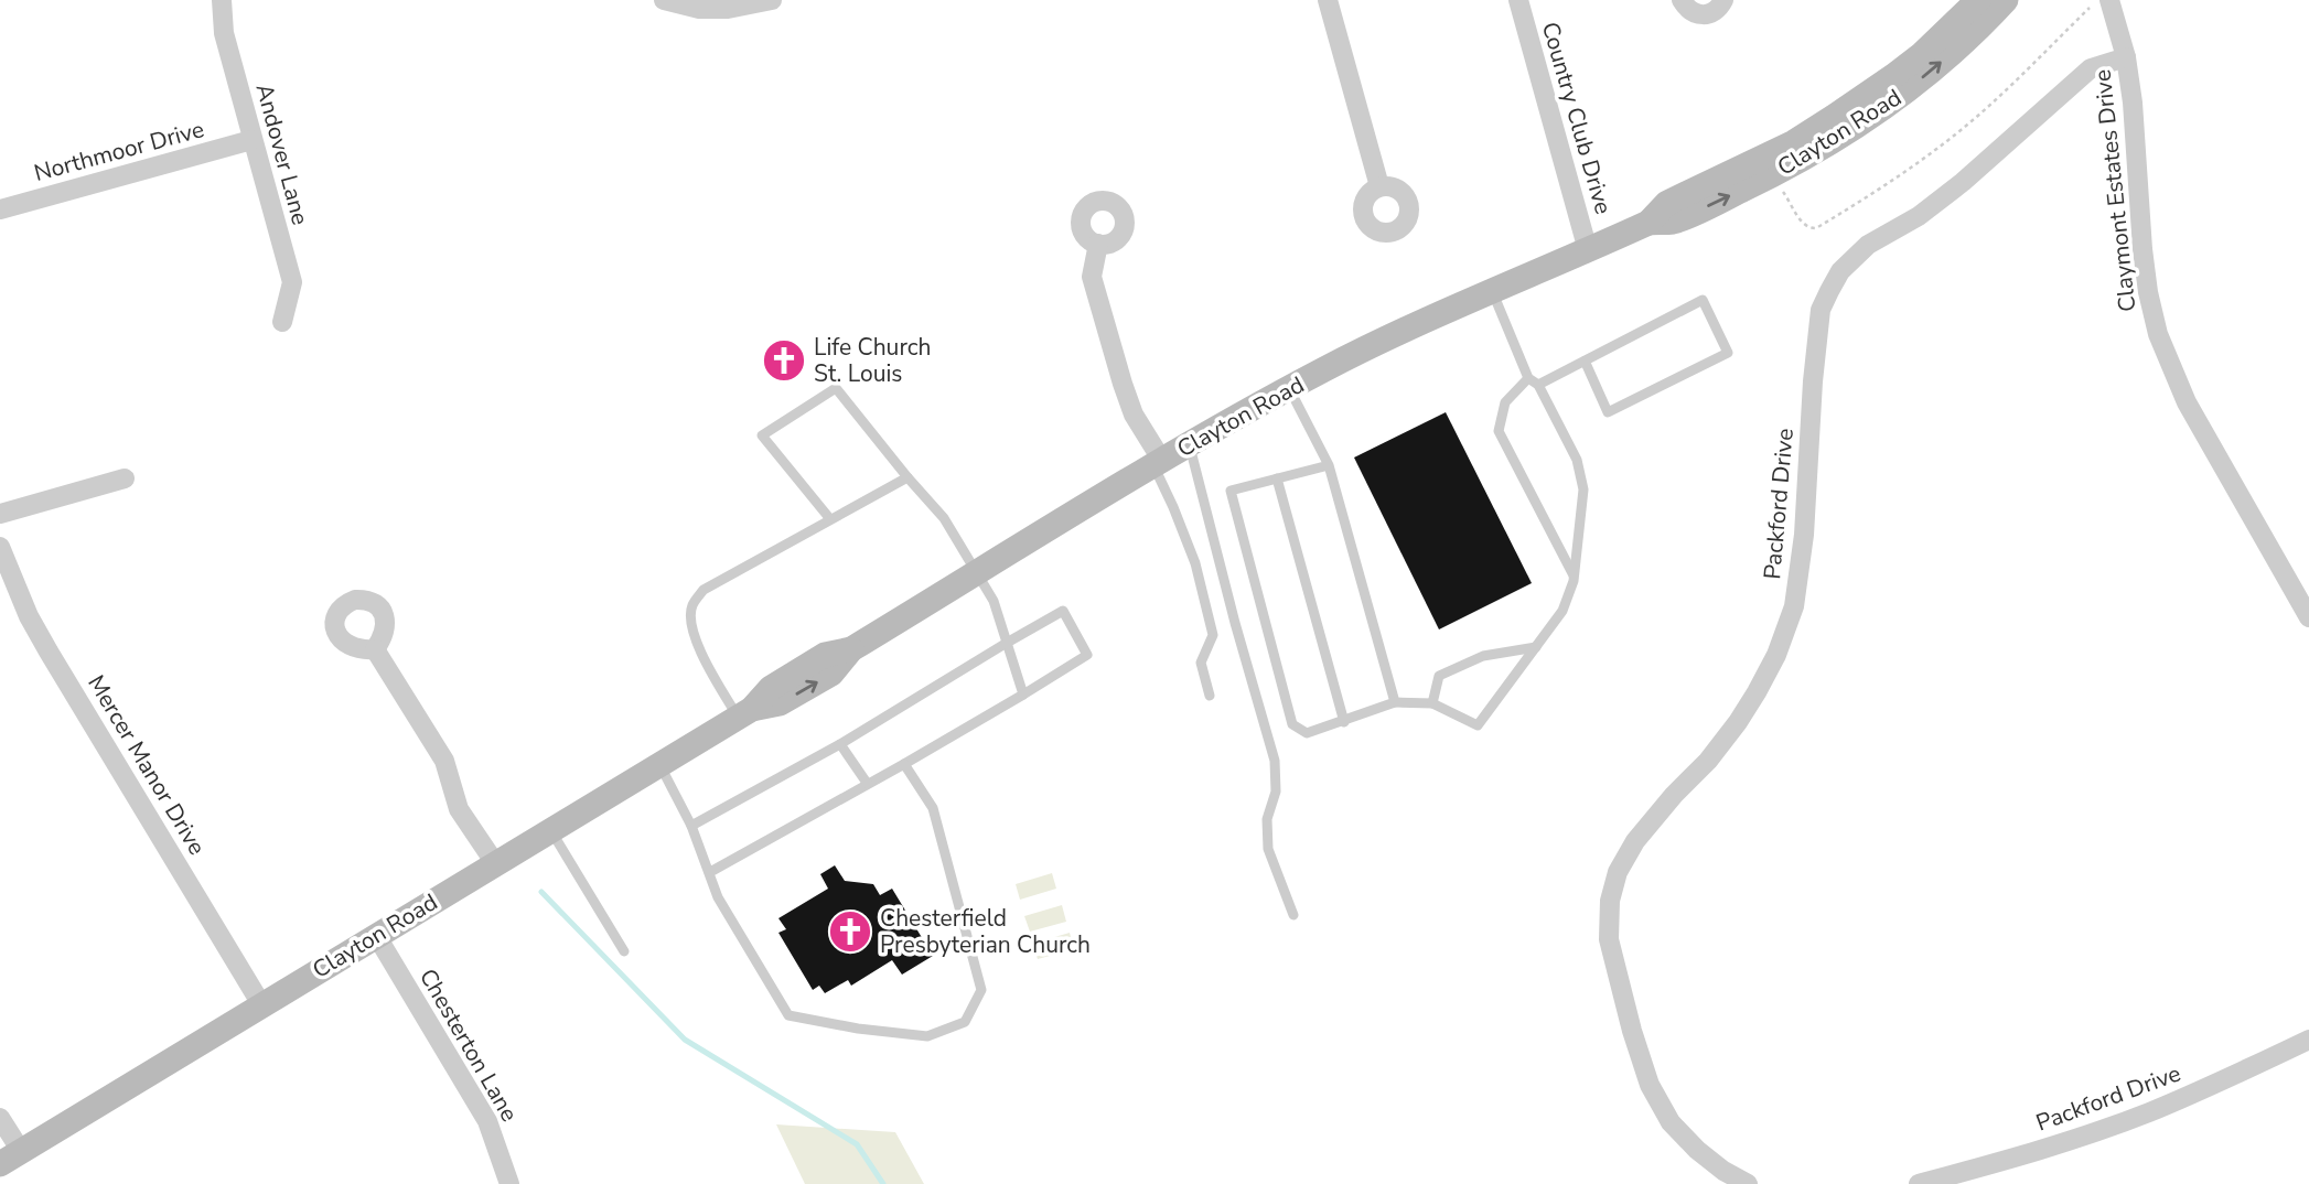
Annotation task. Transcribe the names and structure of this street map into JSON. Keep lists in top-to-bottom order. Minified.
{"streets":{"main road":["Clayton Road"],"street":["Country Club Drive","Northmoor Drive","Andover Lane","Claymont Estates Drive","Packford Drive","Mercer Manor Drive","Chesterton Lane"]},"crossings":[["Country Club Drive","Clayton Road"],["Clayton Road","Mercer Manor Drive"],["Clayton Road","Chesterton Lane"],["Northmoor Drive","Andover Lane"],["Claymont Estates Drive","Packford Drive"]],"places":{"church":["Life Church St. Louis","Chesterfield Presbyterian Church"]}}
